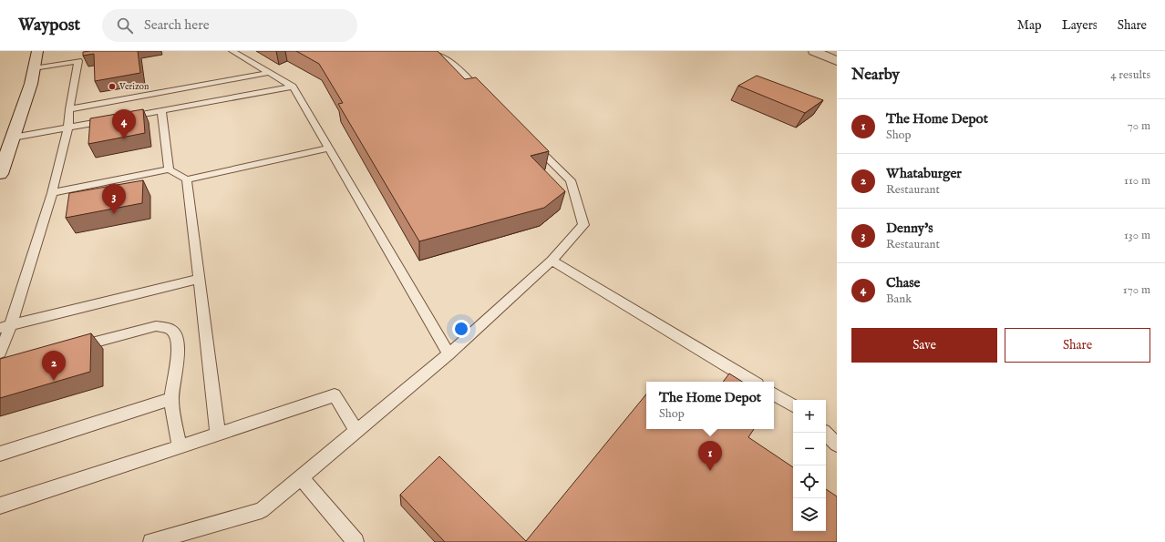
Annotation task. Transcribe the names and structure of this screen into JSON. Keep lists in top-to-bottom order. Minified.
{"places":["Verizon"],"page":{"header":"Waypost","search":"Search here","nav":["Map","Layers","Share"],"heading":["Nearby","4 results"],"list":[{"mark":"1","name":"The Home Depot","note":"Shop","value":"70 m"},{"mark":"2","name":"Whataburger","note":"Restaurant","value":"110 m"},{"mark":"3","name":"Denny's","note":"Restaurant","value":"130 m"},{"mark":"4","name":"Chase","note":"Bank","value":"170 m"}],"pins":["4","3","2","1"],"buttons":["Save","Share"],"popup":["The Home Depot","Shop"],"map_buttons":["+","−"]}}
